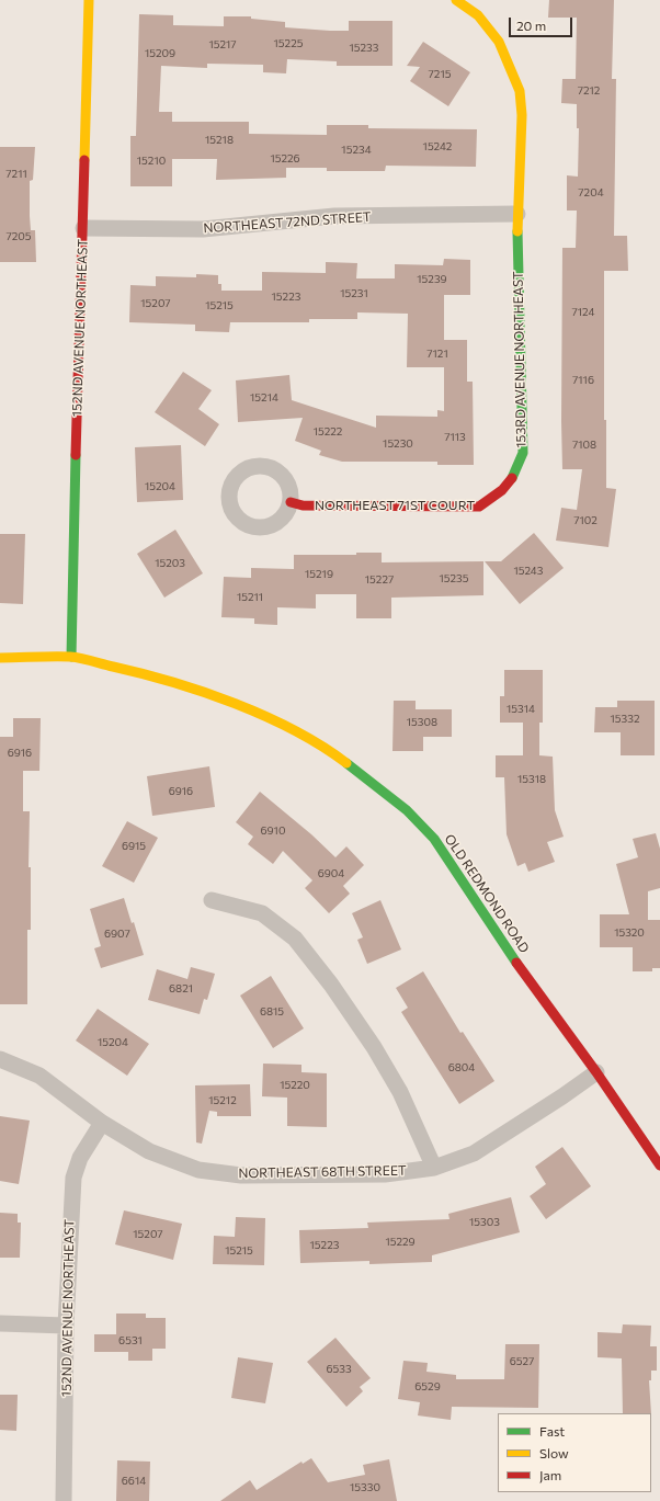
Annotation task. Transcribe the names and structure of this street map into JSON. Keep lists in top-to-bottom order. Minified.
{"streets":{"street":["NORTHEAST 72ND STREET","152ND AVENUE NORTHEAST","153RD AVENUE NORTHEAST","NORTHEAST 71ST COURT","OLD REDMOND ROAD","NORTHEAST 68TH STREET"]},"crossings":[["NORTHEAST 72ND STREET","152ND AVENUE NORTHEAST"],["NORTHEAST 72ND STREET","153RD AVENUE NORTHEAST"],["152ND AVENUE NORTHEAST","OLD REDMOND ROAD"],["152ND AVENUE NORTHEAST","NORTHEAST 68TH STREET"],["153RD AVENUE NORTHEAST","NORTHEAST 71ST COURT"],["OLD REDMOND ROAD","NORTHEAST 68TH STREET"]],"house_numbers":["15225","15217","15233","15209","7215","7212","15218","15242","15234","15226","15210","7211","7204","7205","15239","15231","15223","15207","15215","7124","7121","7116","15214","15222","7113","15230","7108","15204","7102","15203","15243","15219","15235","15227","15211","15314","15332","15308","6916","15318","6916","6910","6915","6904","15320","6907","6821","6815","15204","6804","15220","15212","15303","15207","15229","15223","15215","6531","6527","6533","6529","6614","15330"],"legend":["Fast","Slow","Jam"],"scale_bar":"20 m"}
